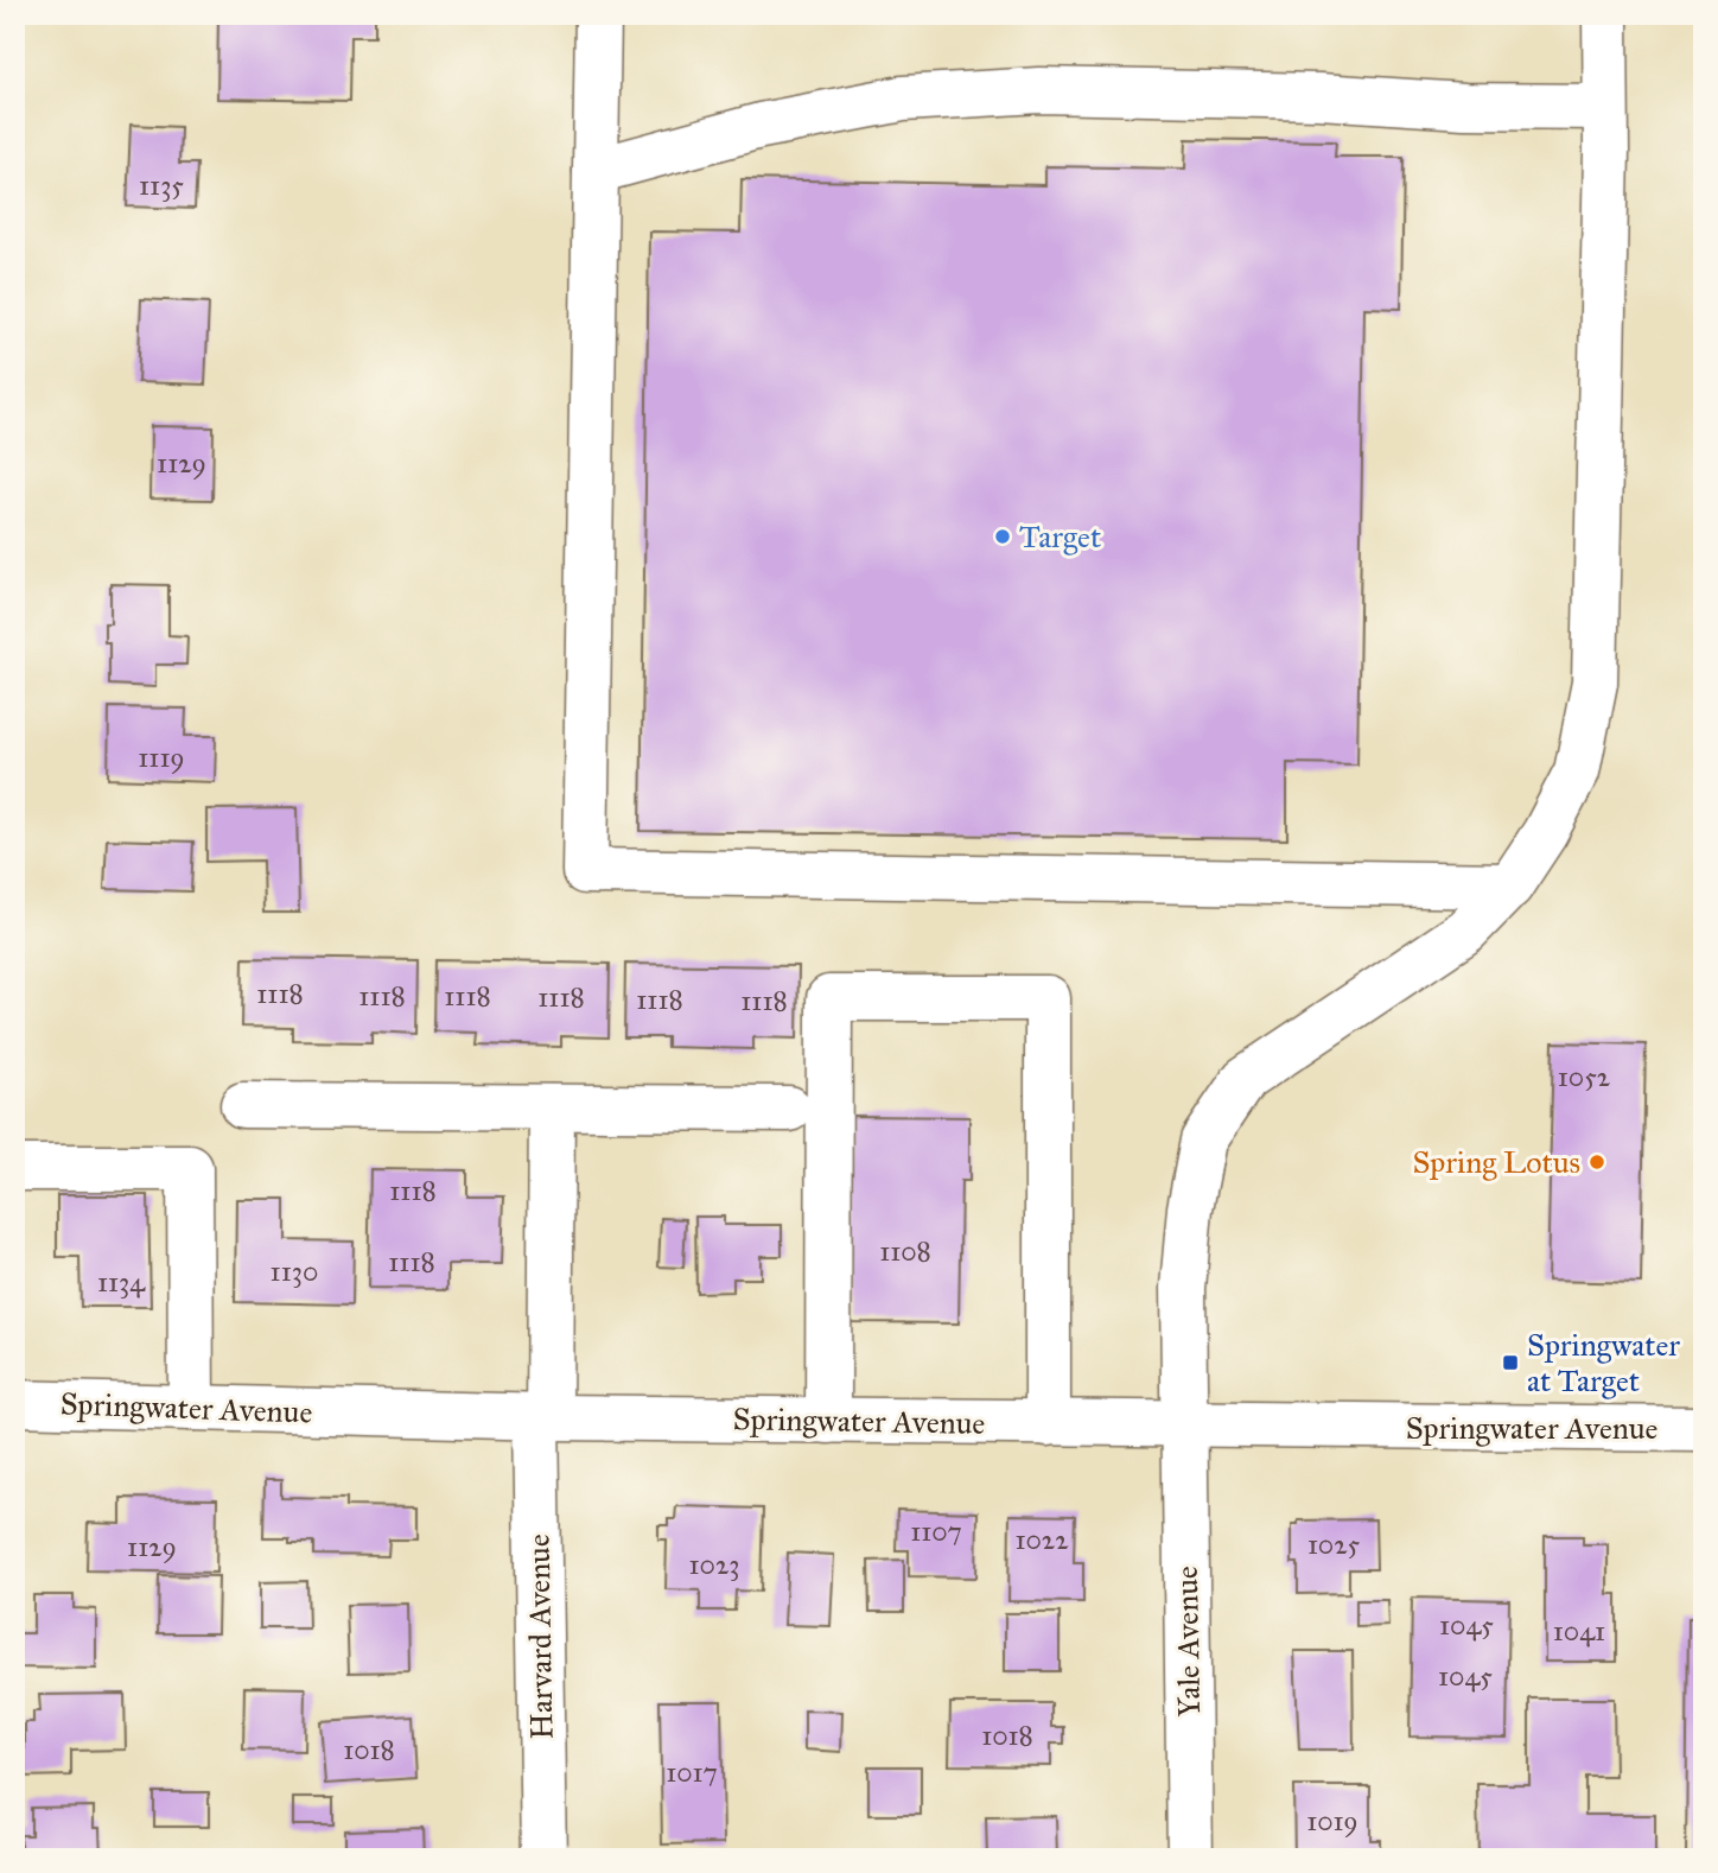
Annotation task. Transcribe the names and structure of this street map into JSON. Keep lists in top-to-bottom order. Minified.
{"streets":{"street":["Springwater Avenue","Harvard Avenue","Yale Avenue"]},"crossings":[["Springwater Avenue","Harvard Avenue"],["Springwater Avenue","Yale Avenue"]],"places":{"other":["Target","Spring Lotus"],"transit":["Springwater at Target"]},"house_numbers":["1135","1129","1119","1118","1118","1118","1118","1118","1118","1052","1118","1108","1118","1130","1134","1107","1022","1025","1129","1023","1045","1041","1045","1018","1018","1017","1019"]}
